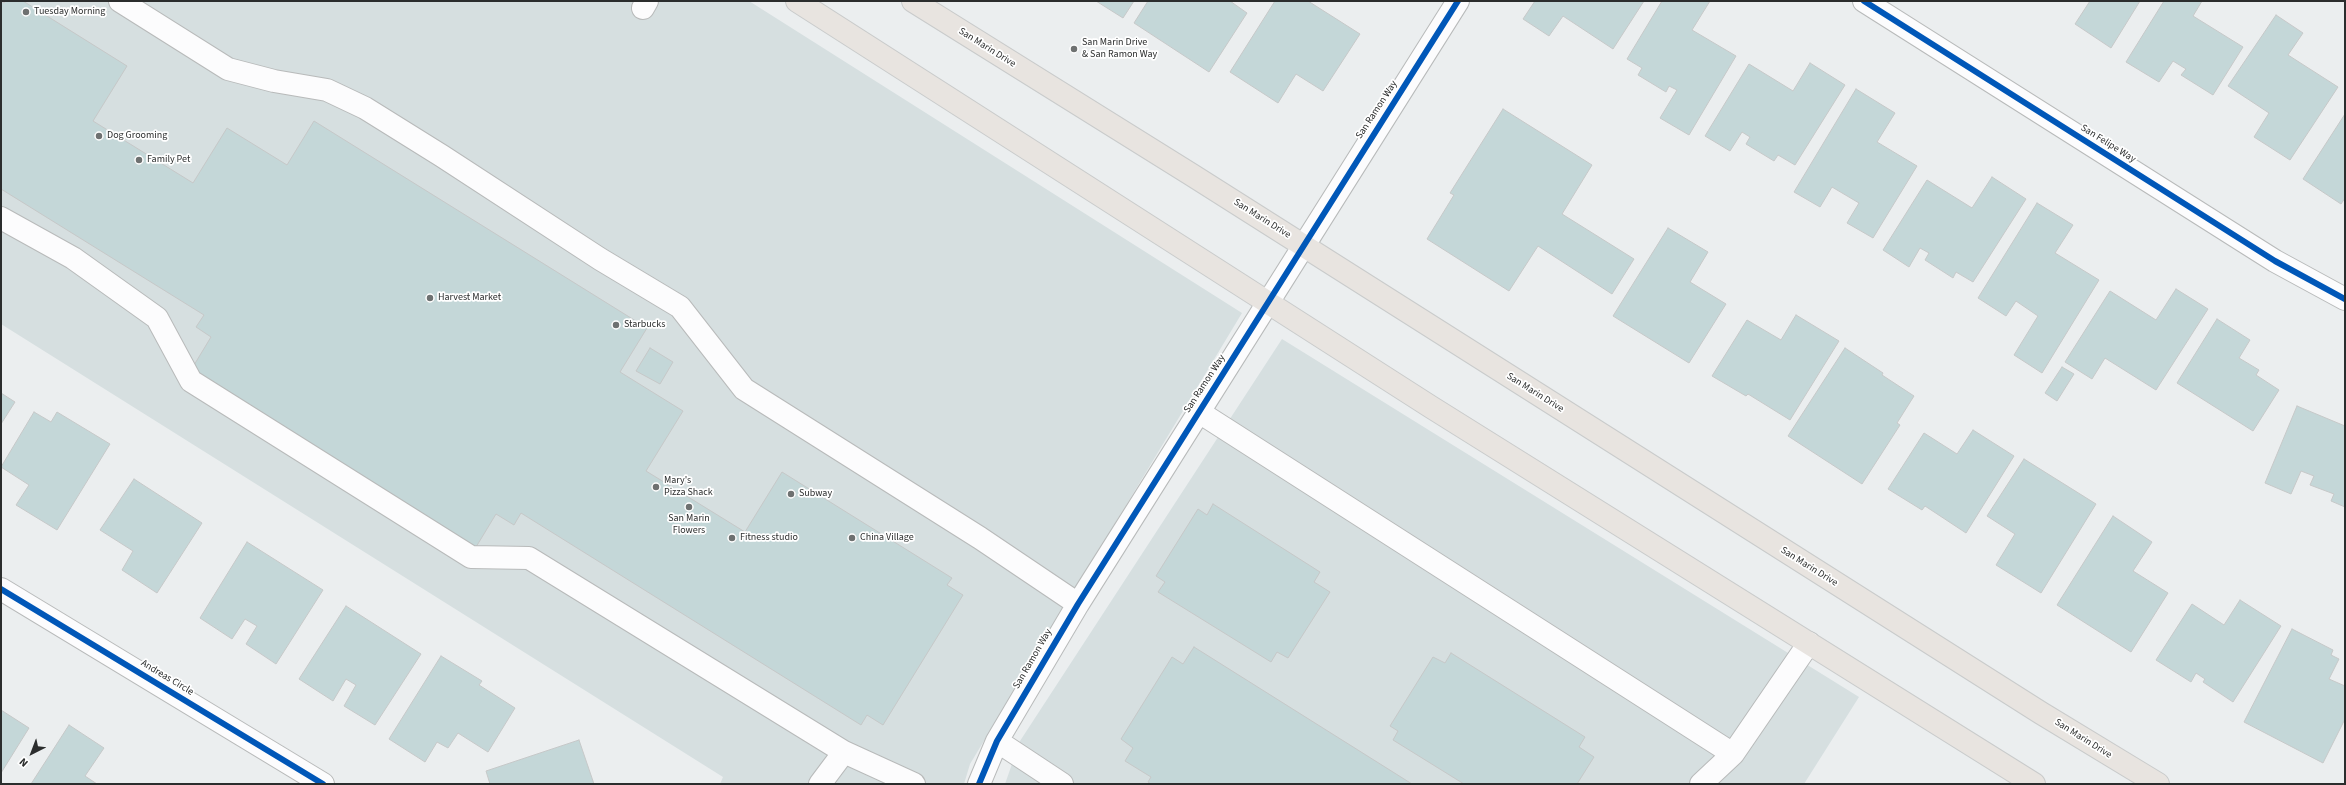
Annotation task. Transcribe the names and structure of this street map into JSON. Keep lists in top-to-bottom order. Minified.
{"streets":{"main road":["San Marin Drive"],"street":["San Ramon Way","San Felipe Way","Andreas Circle"]},"crossings":[["San Marin Drive","San Ramon Way"]],"places":["Tuesday Morning","San Marin Drive & San Ramon Way","Dog Grooming","Family Pet","Harvest Market","Starbucks","Mary's Pizza Shack","Subway","San Marin Flowers","Fitness studio","China Village"],"north":"bottom left"}
